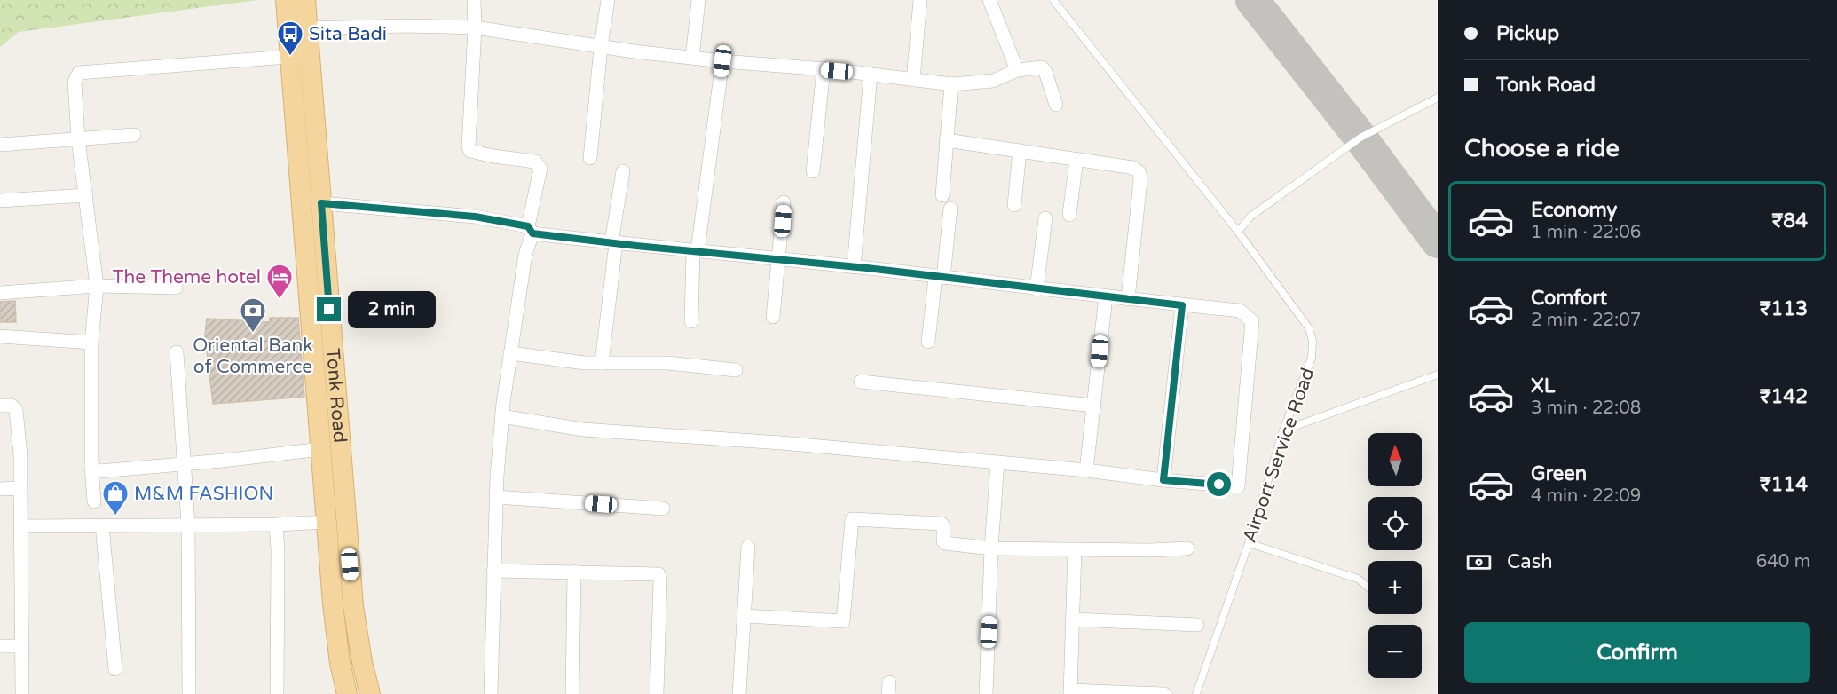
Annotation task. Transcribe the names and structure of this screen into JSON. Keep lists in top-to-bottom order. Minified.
{"streets":{"main road":["Tonk Road"],"lane":["Airport Service Road"]},"places":{"bus stop":["Sita Badi"],"hotel":["The Theme hotel"],"bank":["Oriental Bank of Commerce"],"shop":["M&M FASHION"]},"north":"top","page":{"banner":["Pickup","Tonk Road"],"heading":"Choose a ride","list":[{"name":"Economy","note":"1 min · 22:06","value":"₹84"},{"name":"Comfort","note":"2 min · 22:07","value":"₹113"},{"name":"XL","note":"3 min · 22:08","value":"₹142"},{"name":"Green","note":"4 min · 22:09","value":"₹114"}],"bubble":"2 min","map_buttons":["+","−"],"pay":["Cash","640 m"],"buttons":"Confirm"}}
